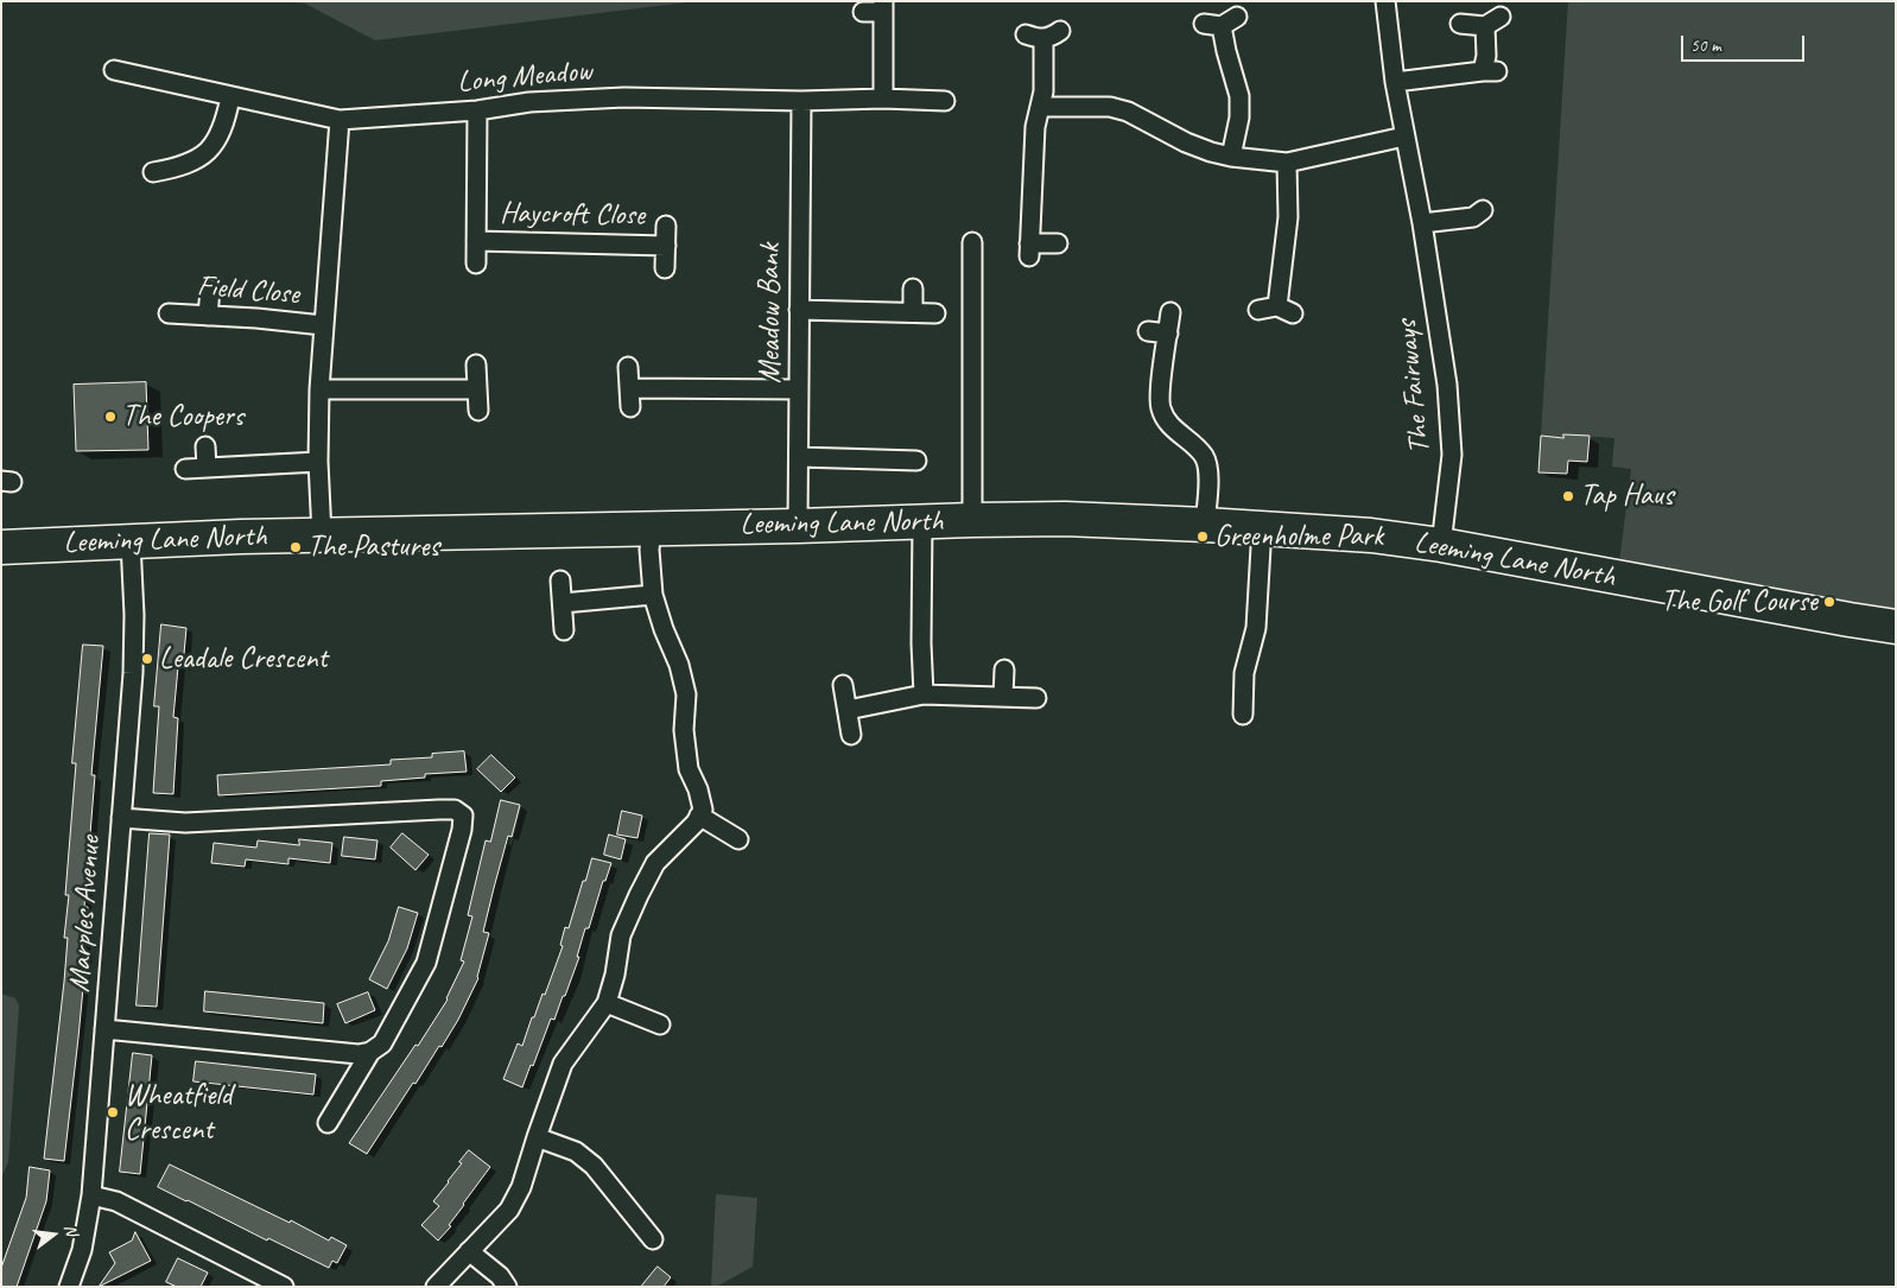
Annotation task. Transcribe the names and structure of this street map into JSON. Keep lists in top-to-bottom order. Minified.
{"streets":{"highway":["Leeming Lane North"],"street":["Long Meadow","Haycroft Close","Field Close","Meadow Bank","The Fairways","Marples Avenue"]},"crossings":[["Long Meadow","Haycroft Close"],["Long Meadow","Meadow Bank"],["Meadow Bank","Leeming Lane North"],["The Fairways","Leeming Lane North"],["Leeming Lane North","Marples Avenue"]],"places":["The Coopers","Tap Haus","Greenholme Park","The Pastures","The Golf Course","Leadale Crescent","Wheatfield Crescent"],"scale_bar":"50 m","north":"right"}
